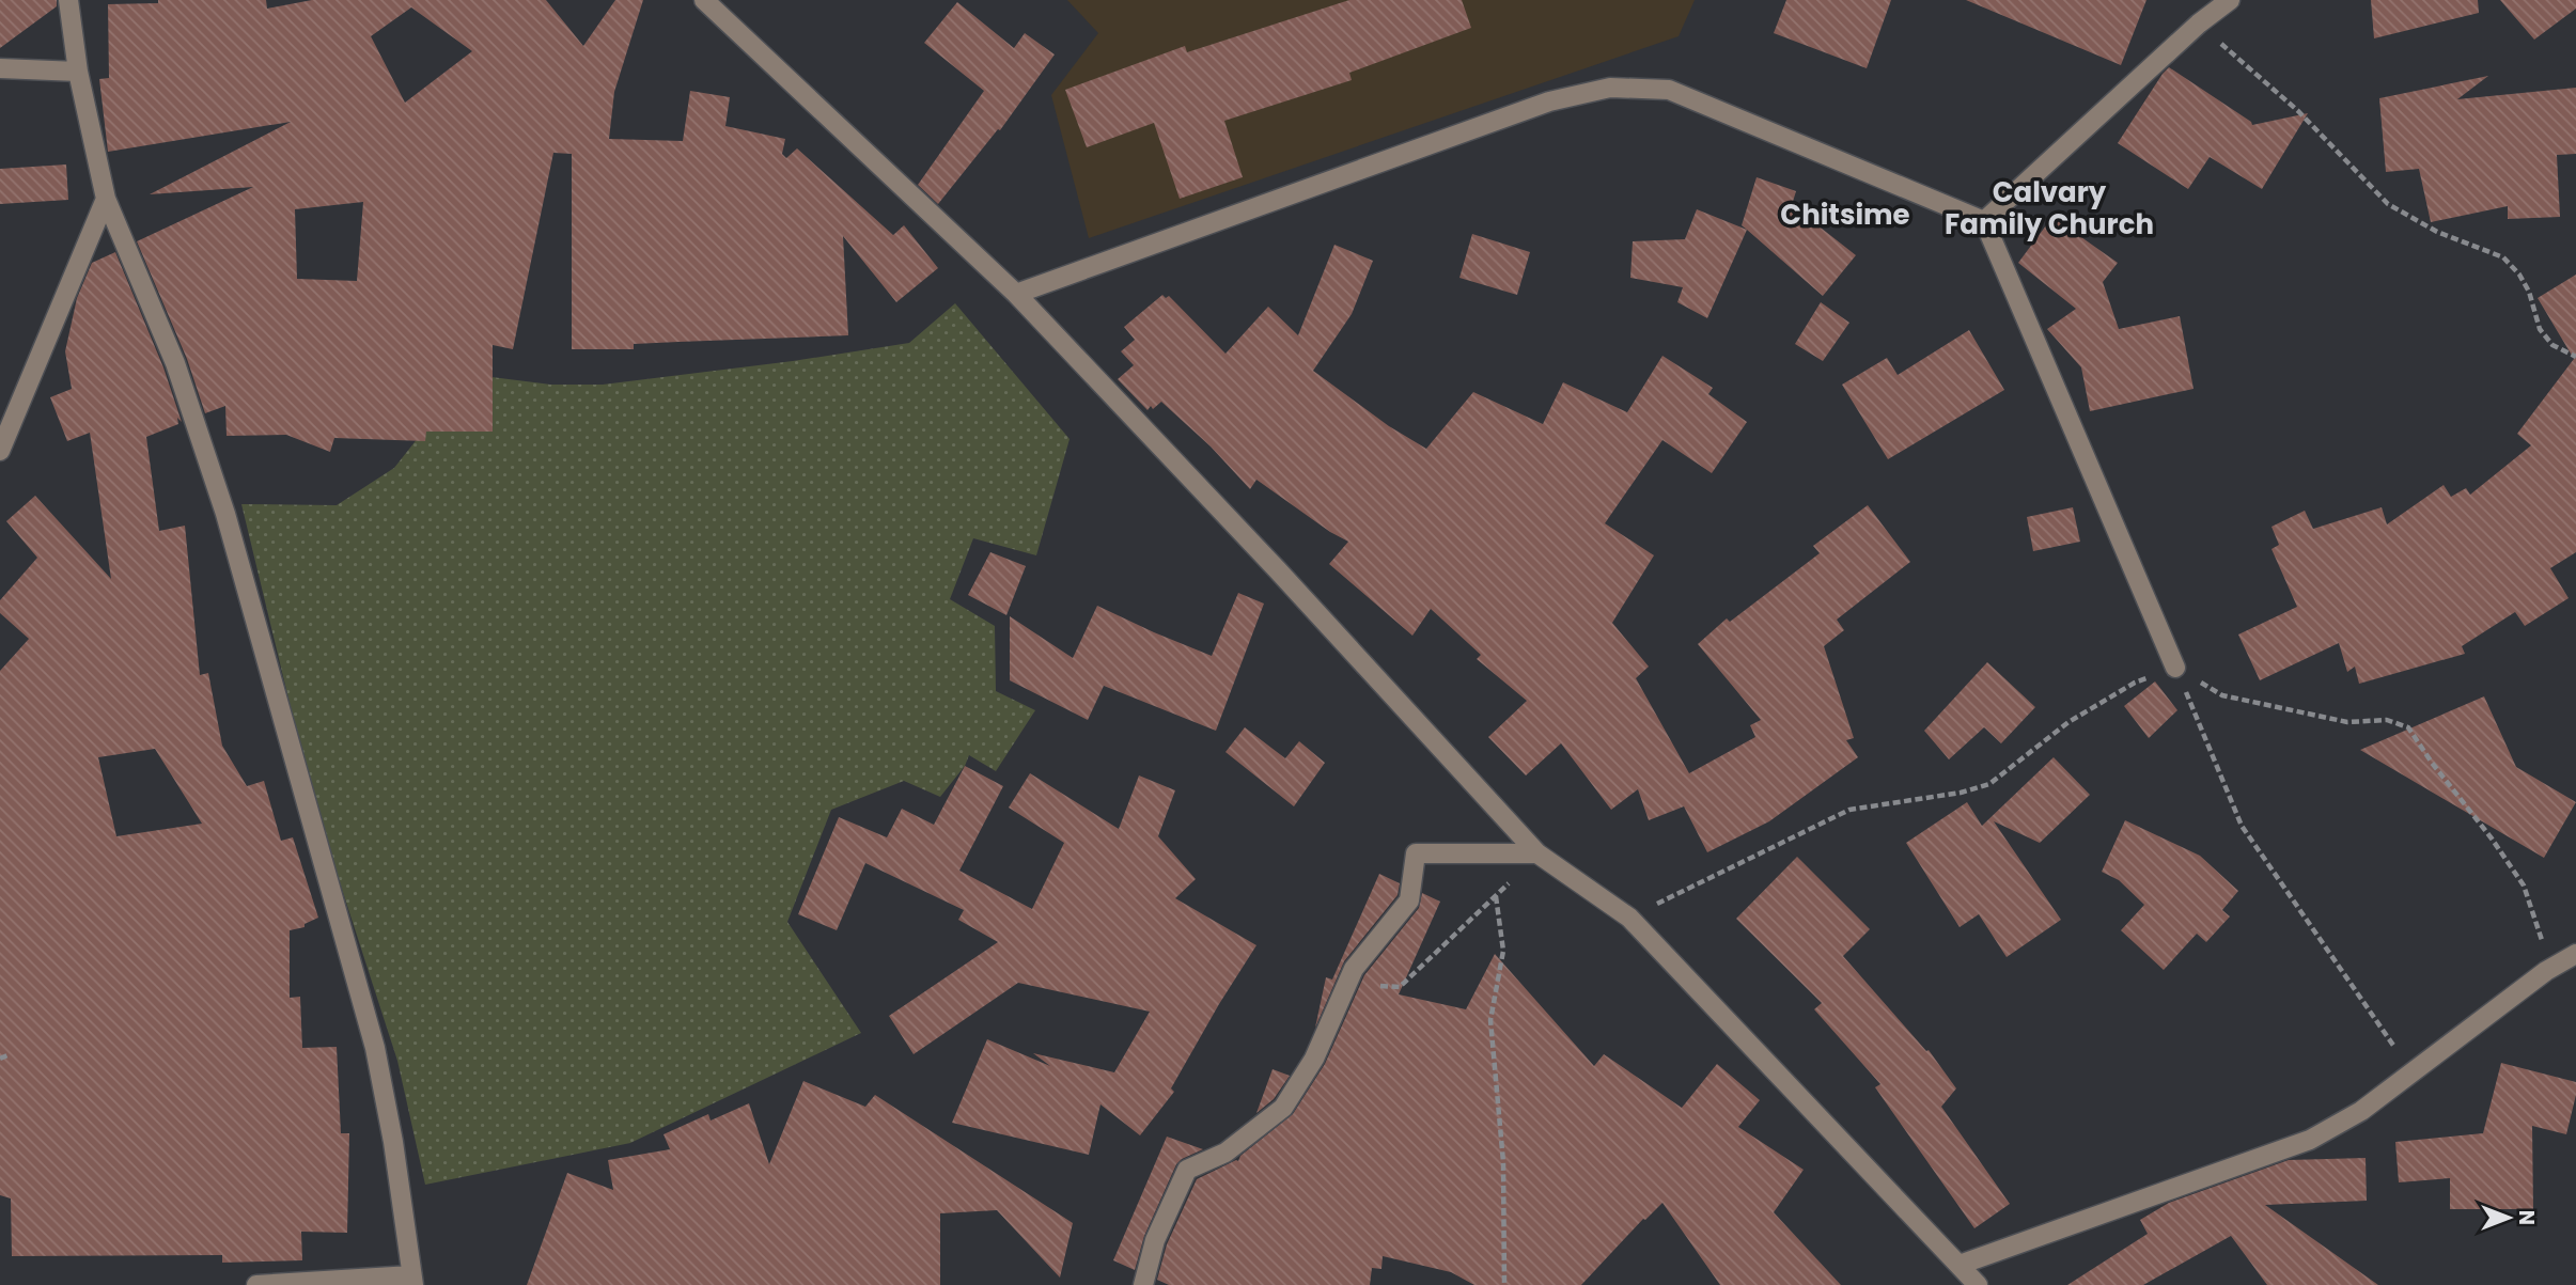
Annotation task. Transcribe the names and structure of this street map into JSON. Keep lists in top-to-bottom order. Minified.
{"districts":["Calvary Family Church","Chitsime"],"north":"right"}
